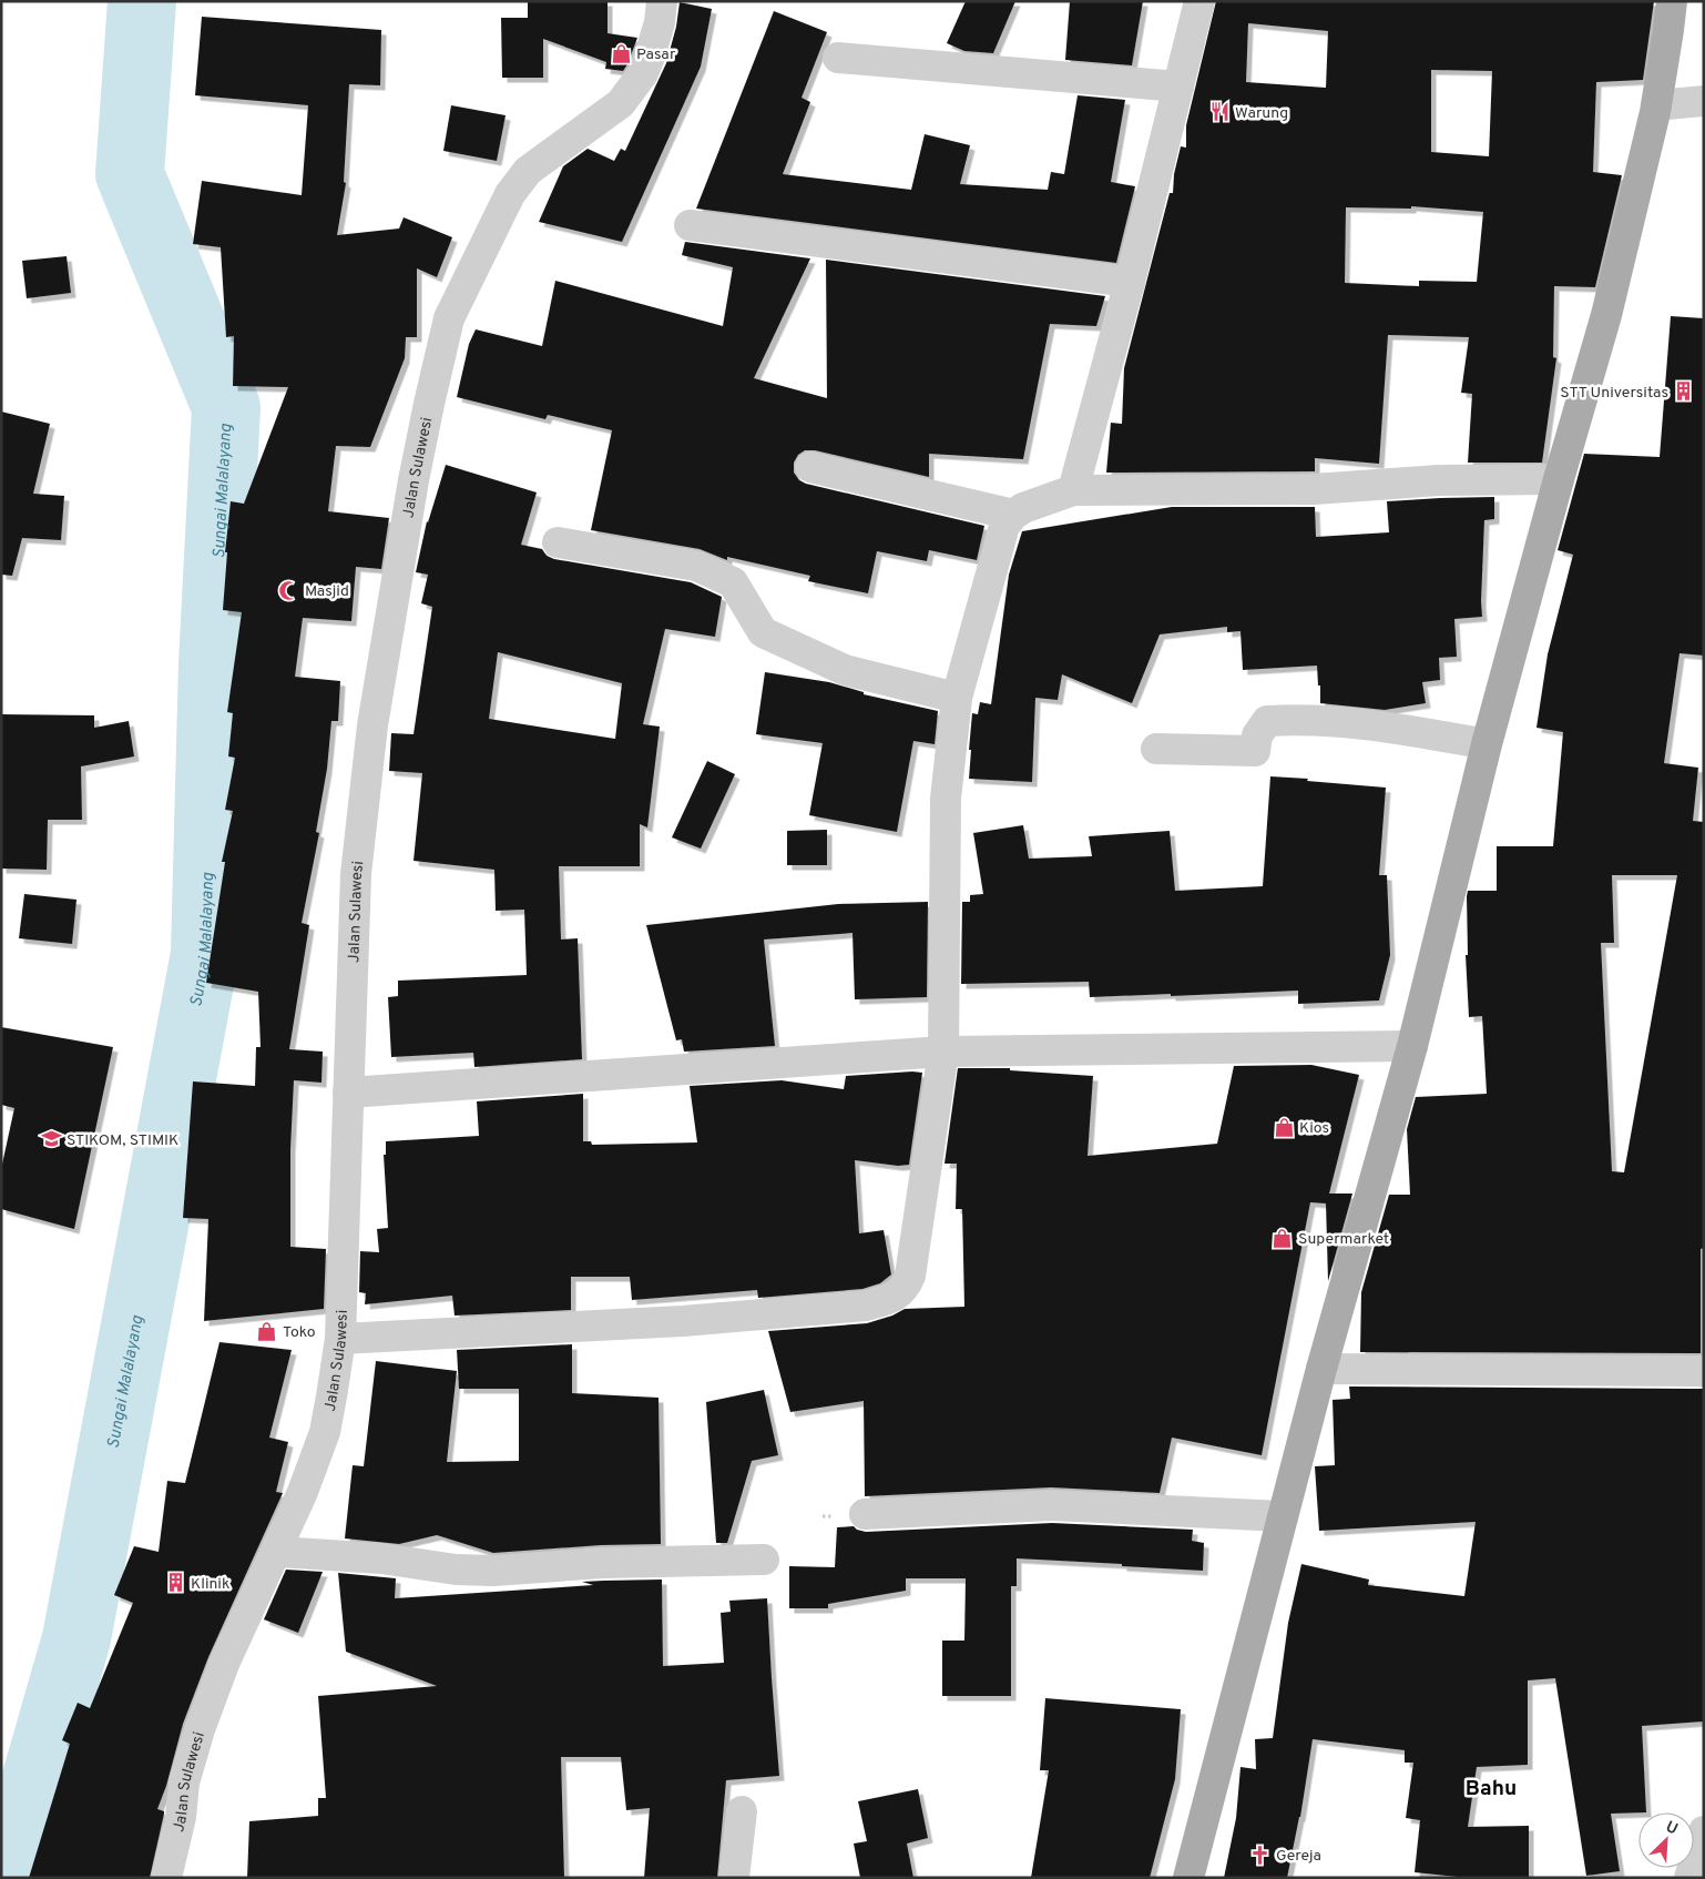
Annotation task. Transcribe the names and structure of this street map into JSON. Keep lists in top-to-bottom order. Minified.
{"streets":{"street":["Jalan Sulawesi"]},"districts":["Bahu"],"water":["Sungai Malalayang"],"places":{"shop":["Pasar","Kios","Supermarket","Toko"],"restaurant":["Warung"],"building":["STT Universitas","Klinik"],"mosque":["Masjid"],"school or university":["STIKOM, STIMIK"],"church":["Gereja"]},"north":"top right"}
